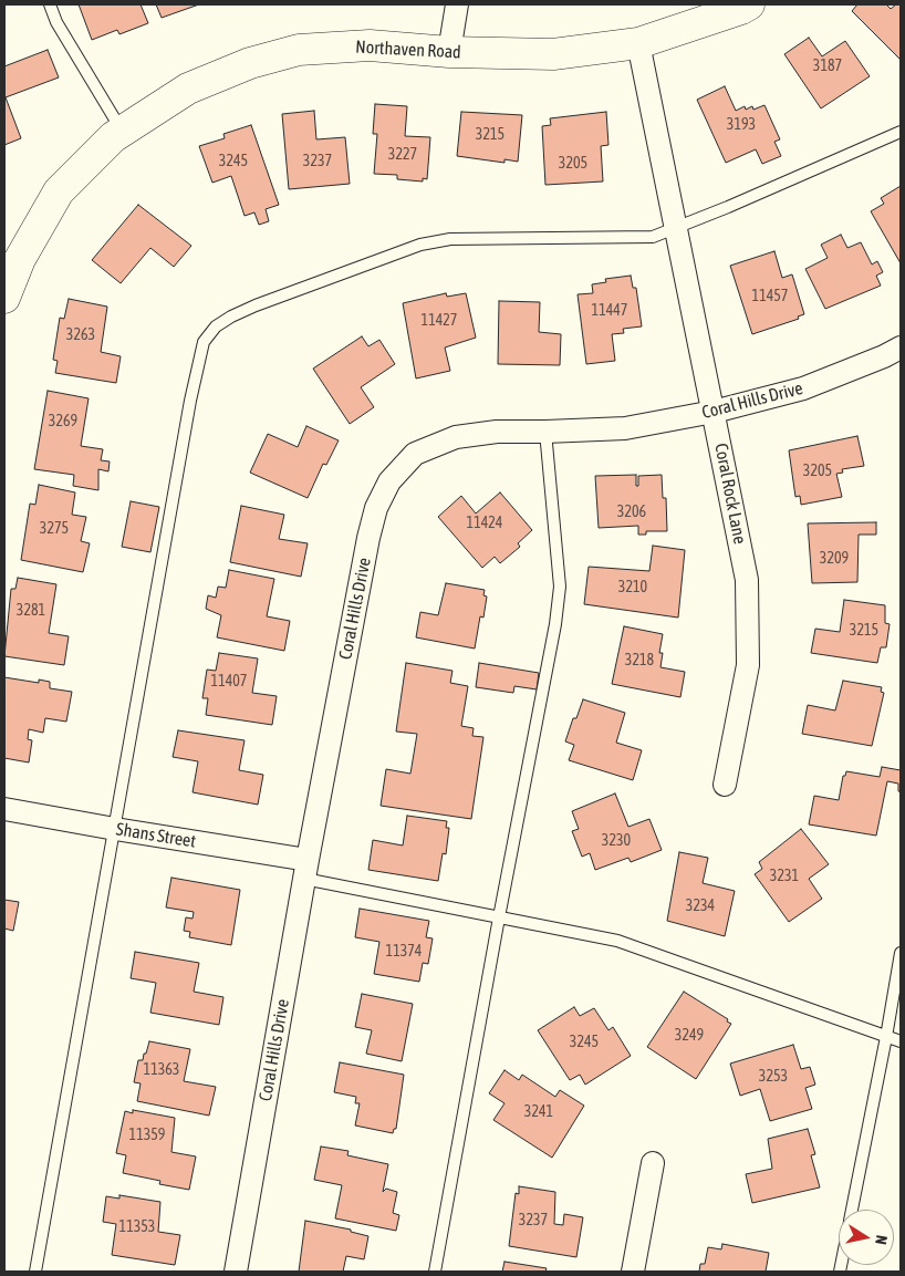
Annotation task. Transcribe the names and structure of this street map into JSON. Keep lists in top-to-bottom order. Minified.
{"streets":{"street":["Northaven Road","Coral Hills Drive","Coral Rock Lane","Shans Street"]},"crossings":[["Northaven Road","Coral Rock Lane"],["Coral Hills Drive","Coral Rock Lane"],["Coral Hills Drive","Shans Street"]],"house_numbers":["3187","3193","3215","3227","3245","3237","3205","11457","11447","11427","3263","3269","3205","3206","11424","3275","3209","3210","3281","3215","3218","11407","3230","3231","3234","11374","3249","3245","11363","3253","3241","11359","3237","11353"],"north":"right"}
